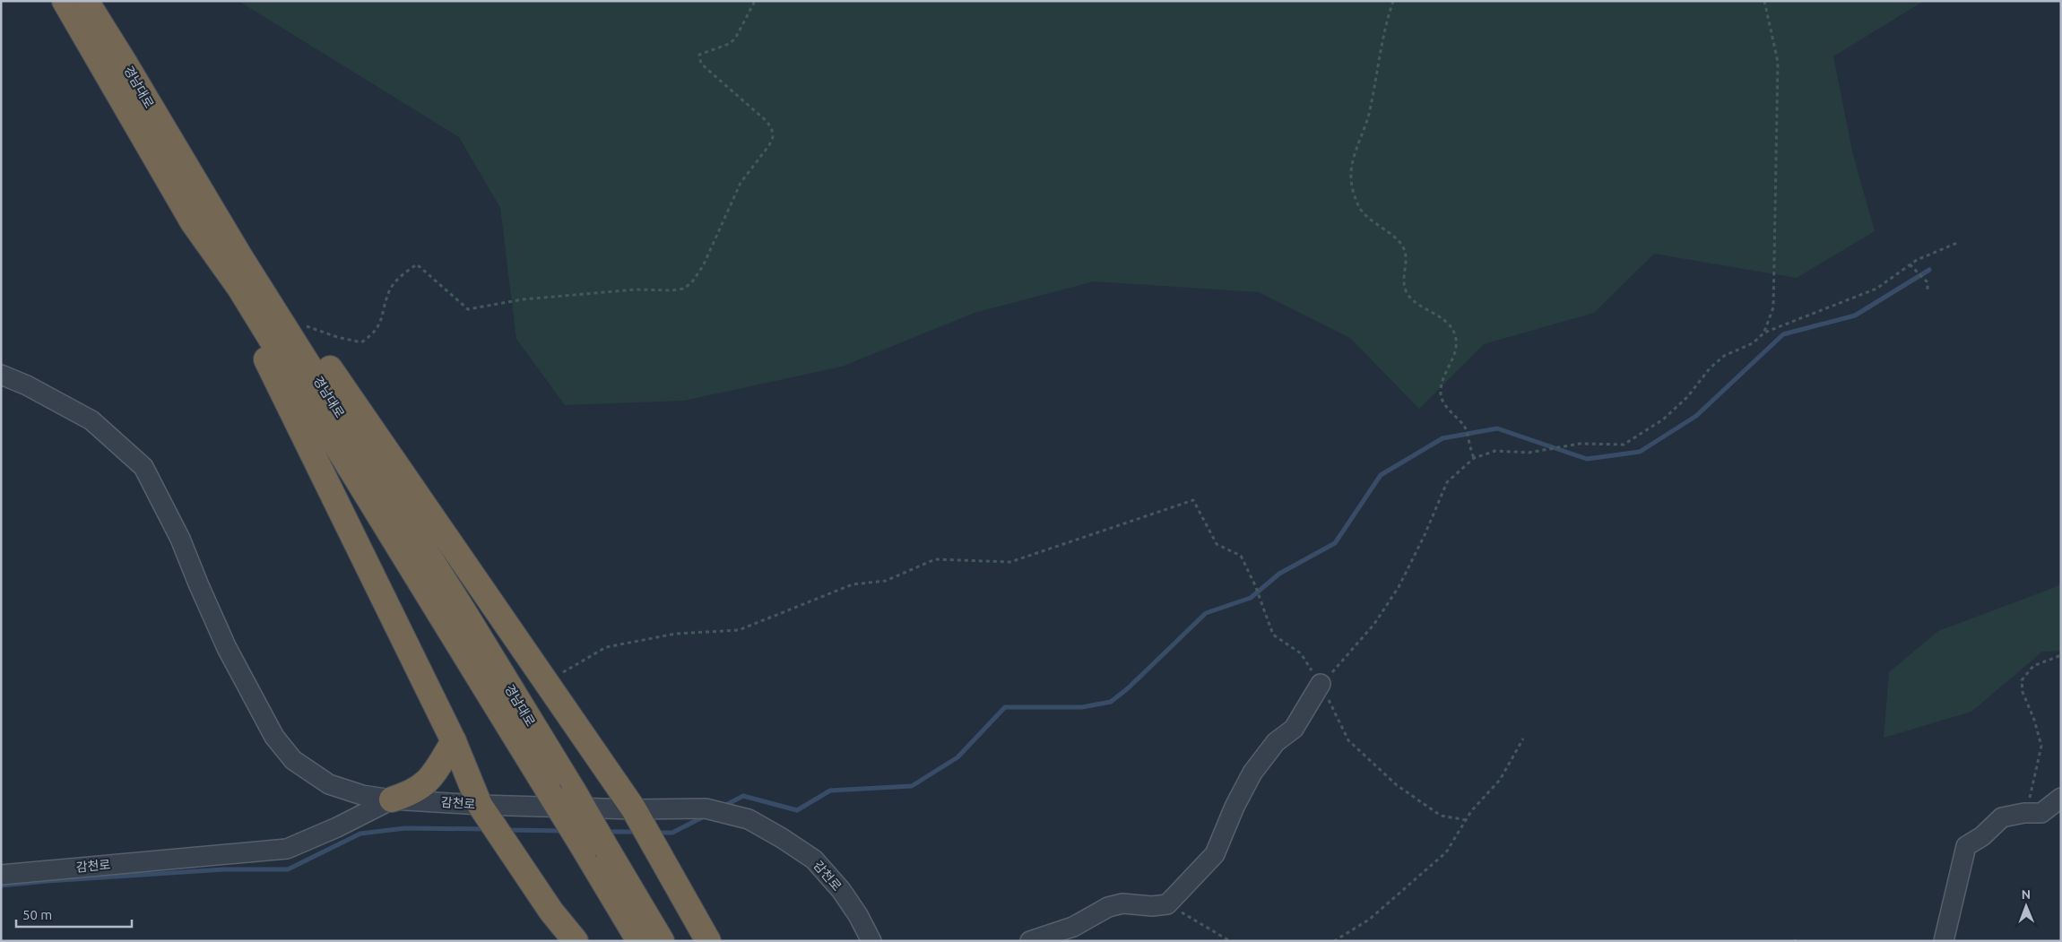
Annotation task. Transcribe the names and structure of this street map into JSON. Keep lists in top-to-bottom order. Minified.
{"streets":{"highway":["경남대로"],"street":["감천로"]},"scale_bar":"50 m","north":"top"}
